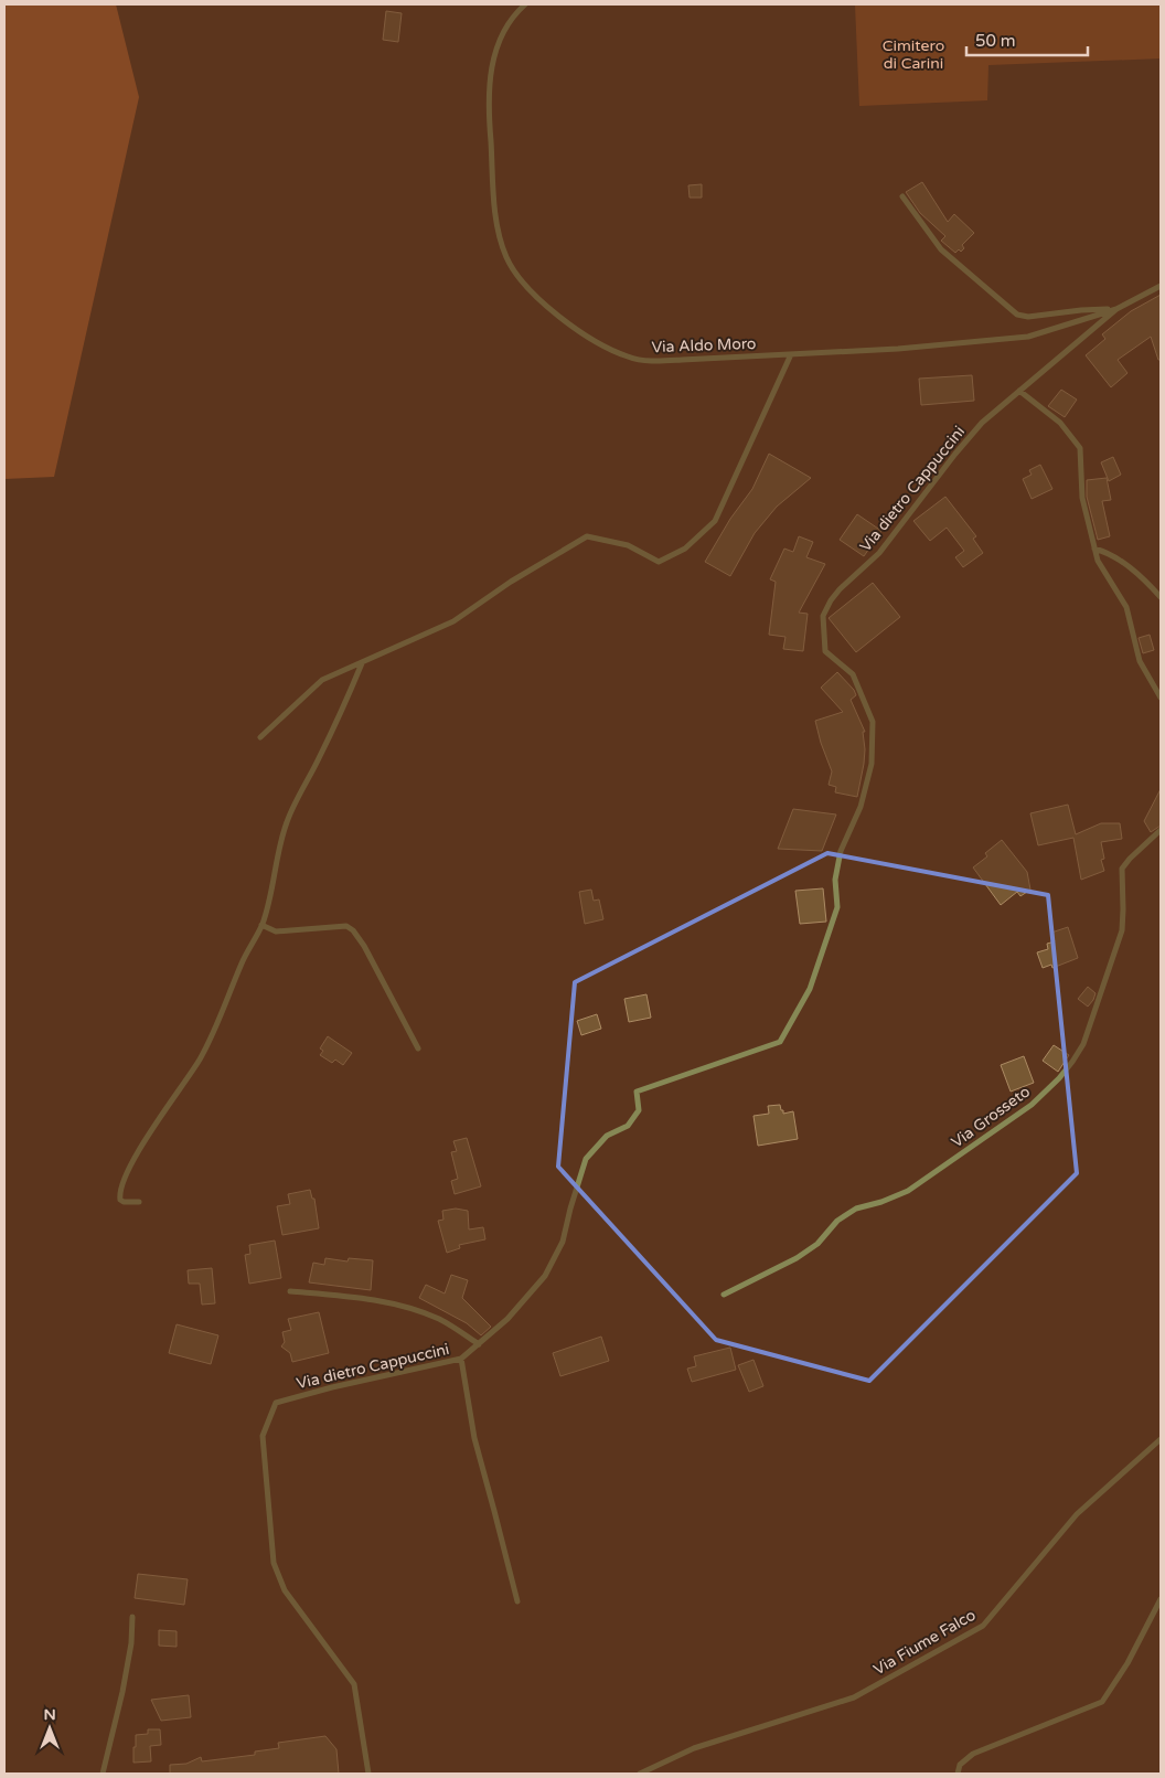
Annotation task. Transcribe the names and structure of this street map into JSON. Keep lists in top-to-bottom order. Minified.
{"streets":{"street":["Via Aldo Moro","Via dietro Cappuccini","Via Grosseto","Via Fiume Falco"]},"crossings":[["Via Aldo Moro","Via dietro Cappuccini"]],"parks":["Cimitero di Carini"],"scale_bar":"50 m","north":"top"}
